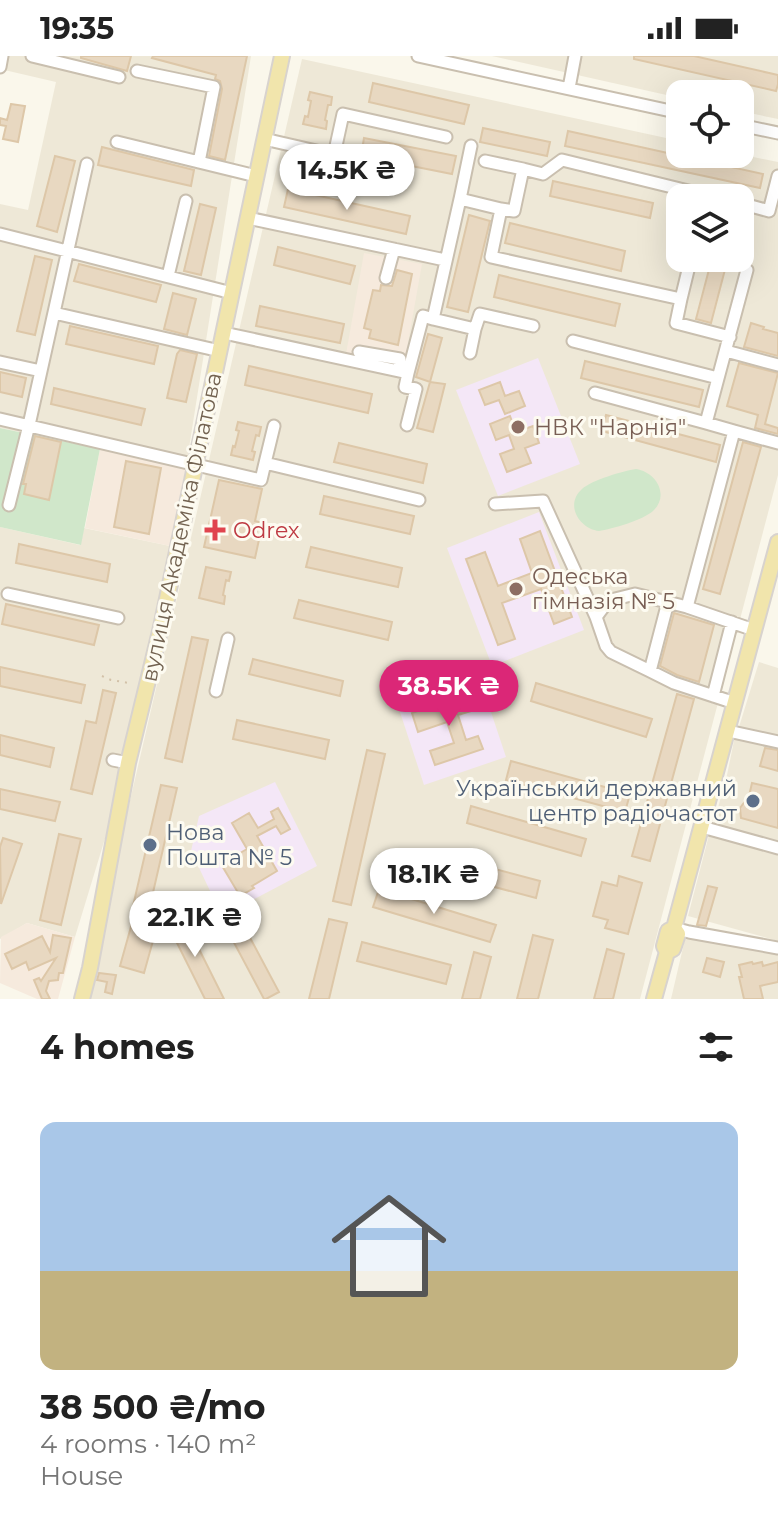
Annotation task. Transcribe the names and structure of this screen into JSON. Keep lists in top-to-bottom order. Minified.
{"streets":{"main road":["вулиця Академіка Філатова"]},"places":{"other":["НВК \"Нарнія\"","Одеська гімназія № 5","Український державний центр радіочастот","Нова Пошта № 5"],"health":["Odrex"]},"page":{"status":"19:35","price":["14.5K ₴","38.5K ₴","18.1K ₴","22.1K ₴"],"heading":"4 homes","list":[{"name":"38 500 ₴/mo","note":"4 rooms · 140 m² · House"}]}}
